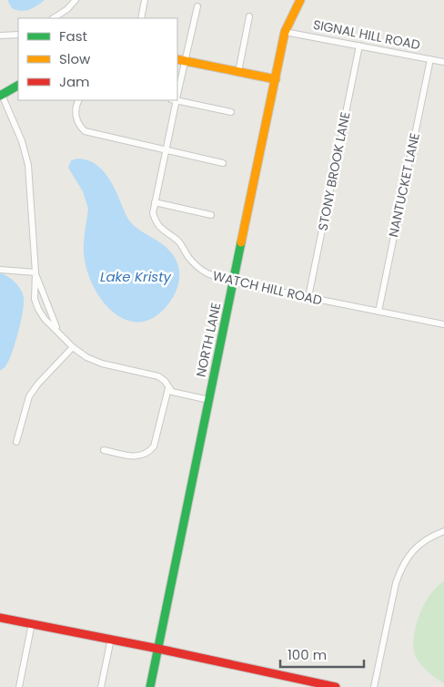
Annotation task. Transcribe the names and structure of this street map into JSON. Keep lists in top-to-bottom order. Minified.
{"streets":{"street":["SIGNAL HILL ROAD","STONY BROOK LANE","NANTUCKET LANE","WATCH HILL ROAD","NORTH LANE"]},"crossings":[["SIGNAL HILL ROAD","STONY BROOK LANE"],["SIGNAL HILL ROAD","NANTUCKET LANE"],["SIGNAL HILL ROAD","NORTH LANE"],["STONY BROOK LANE","WATCH HILL ROAD"],["NANTUCKET LANE","WATCH HILL ROAD"],["WATCH HILL ROAD","NORTH LANE"]],"water":["Lake Kristy"],"legend":["Fast","Slow","Jam"],"scale_bar":"100 m"}
